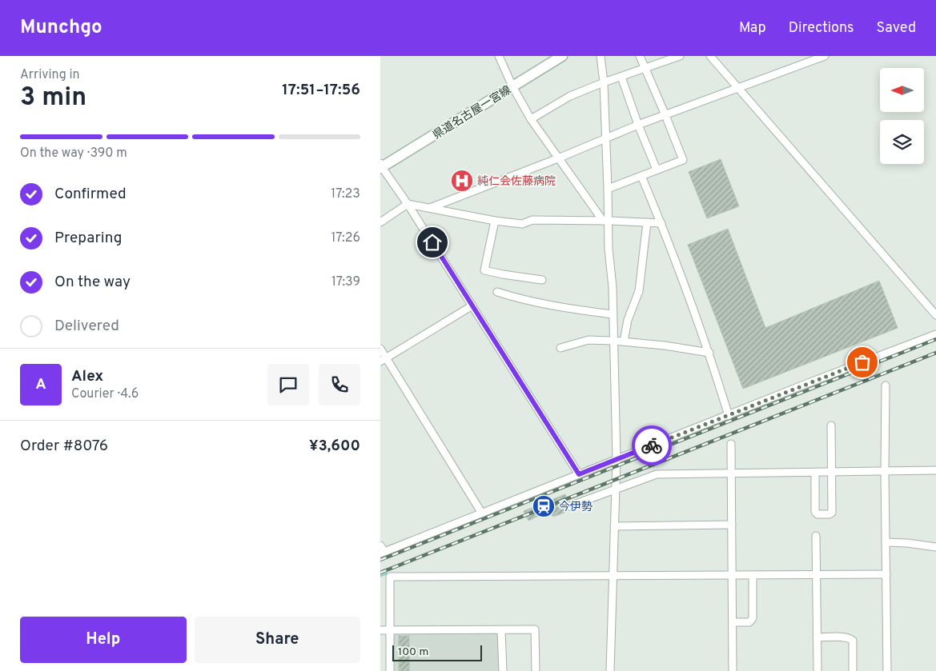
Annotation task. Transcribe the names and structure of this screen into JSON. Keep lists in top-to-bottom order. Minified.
{"streets":{"main road":["県道名古屋一宮線"]},"places":{"hospital":["純仁会佐藤病院"],"station":["今伊勢"]},"scale_bar":"100 m","north":"left","page":{"header":"Munchgo","nav":["Map","Directions","Saved"],"heading":["3 min","Arriving in","17:51–17:56"],"panel":["Alex","Courier · 4.6","Order #8076","¥3,600"],"bar":"On the way · 390 m","list":[["Confirmed","17:23"],["Preparing","17:26"],["On the way","17:39"],"Delivered"],"round":"A","buttons":["Help","Share"],"scale":"100 m"}}
